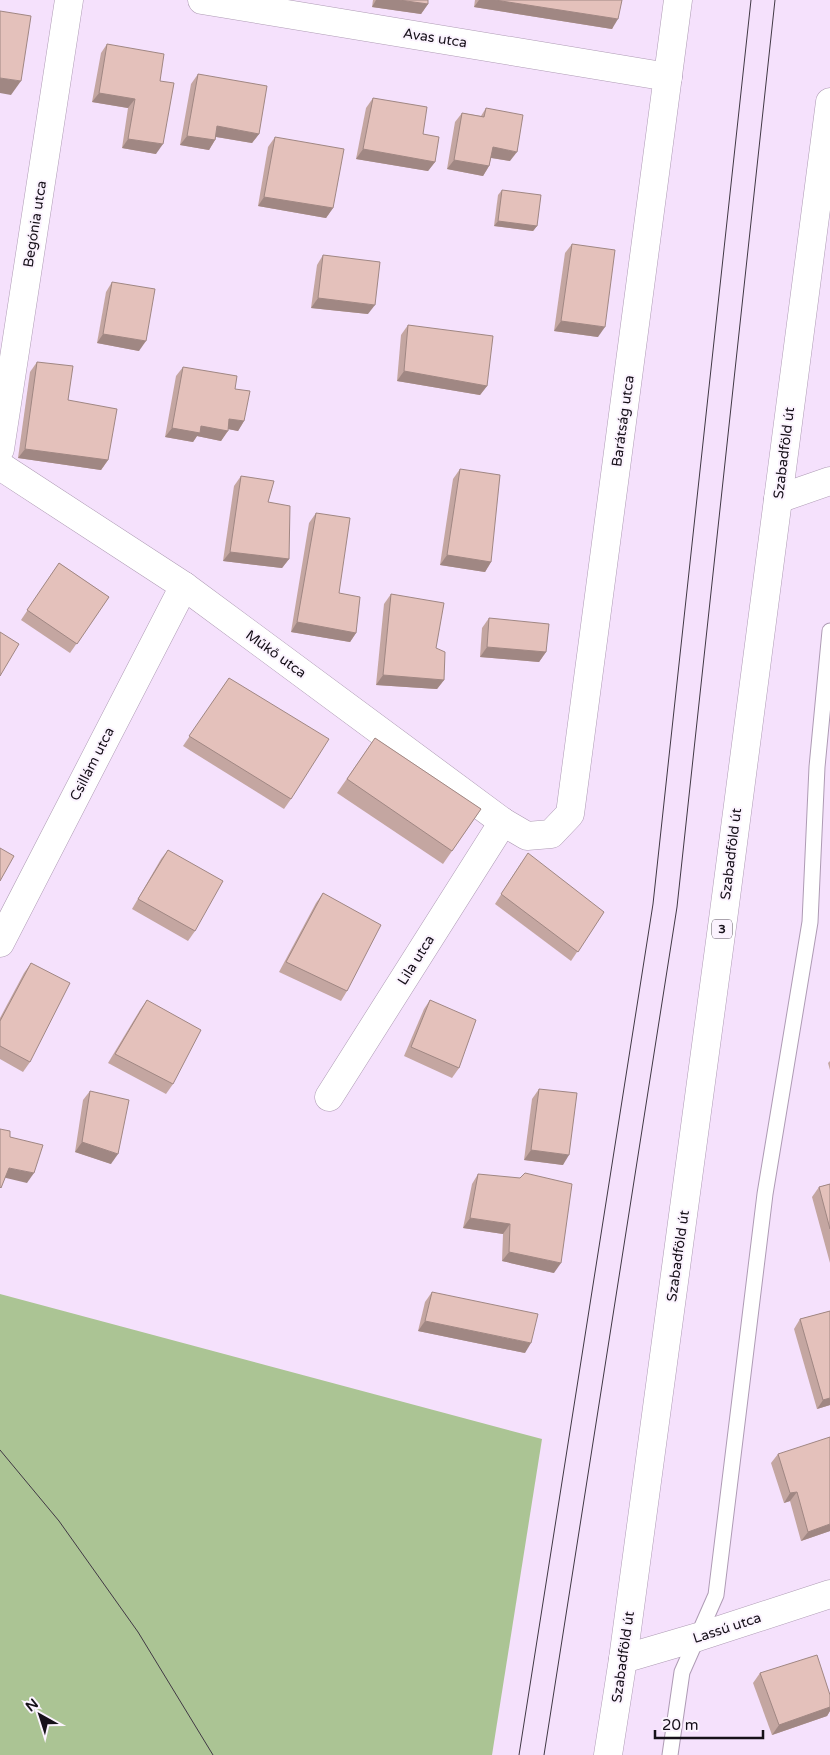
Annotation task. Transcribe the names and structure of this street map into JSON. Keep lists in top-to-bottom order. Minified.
{"streets":{"street":["Avas utca","Begónia utca","Barátság utca","Szabadföld út","Műkő utca","Csillám utca","3","Lila utca","Lassú utca"]},"crossings":[["Avas utca","Barátság utca"],["Barátság utca","Műkő utca"],["Szabadföld út","Lassú utca"],["Műkő utca","Csillám utca"],["Műkő utca","Lila utca"]],"scale_bar":"20 m","north":"top left"}
